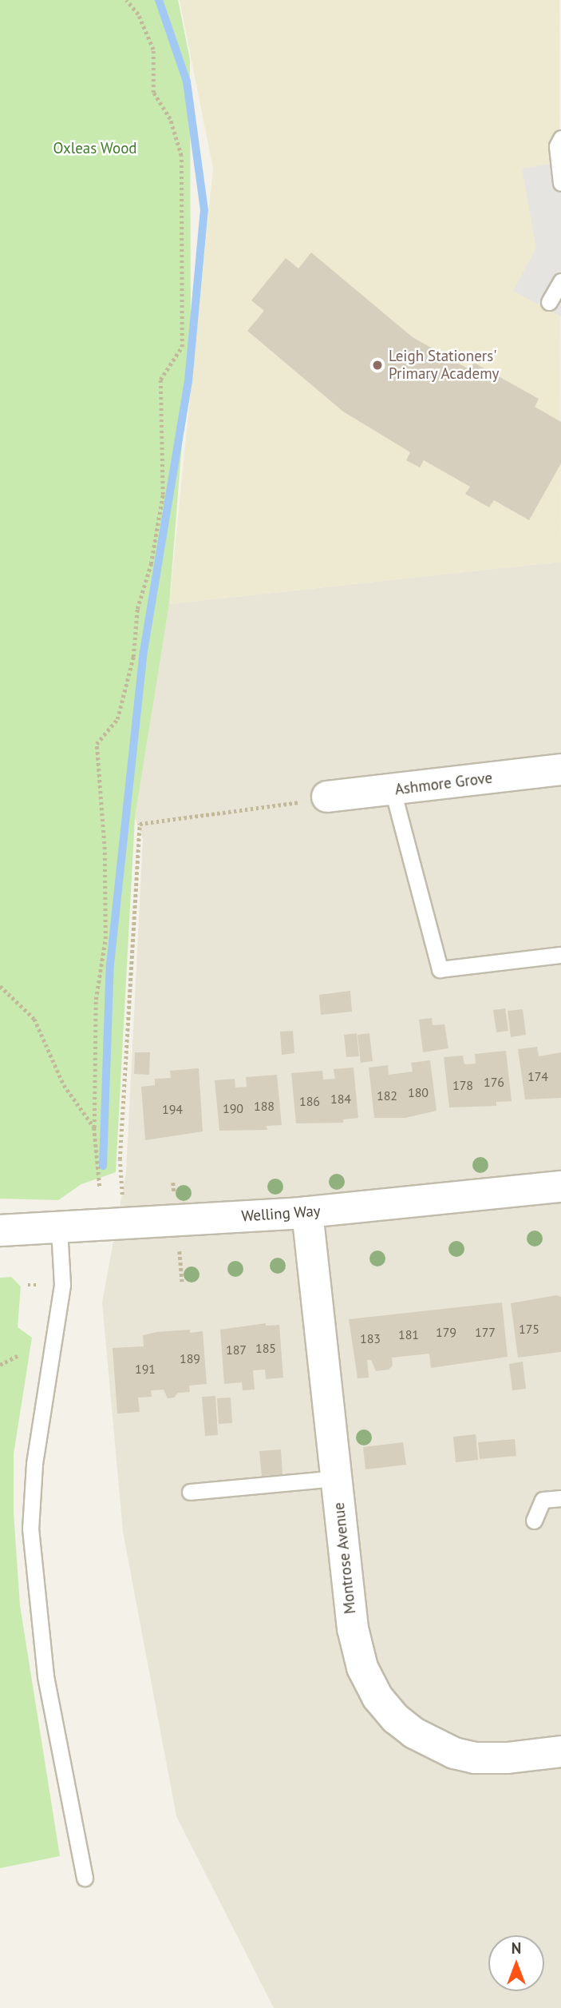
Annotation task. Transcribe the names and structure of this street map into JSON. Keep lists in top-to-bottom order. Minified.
{"streets":{"street":["Ashmore Grove","Welling Way","Montrose Avenue"]},"crossings":[["Welling Way","Montrose Avenue"]],"parks":["Oxleas Wood"],"places":["Leigh Stationers' Primary Academy"],"house_numbers":["174","176","178","180","182","184","186","188","190","194","175","179","177","181","183","185","187","189","191"],"north":"top"}
